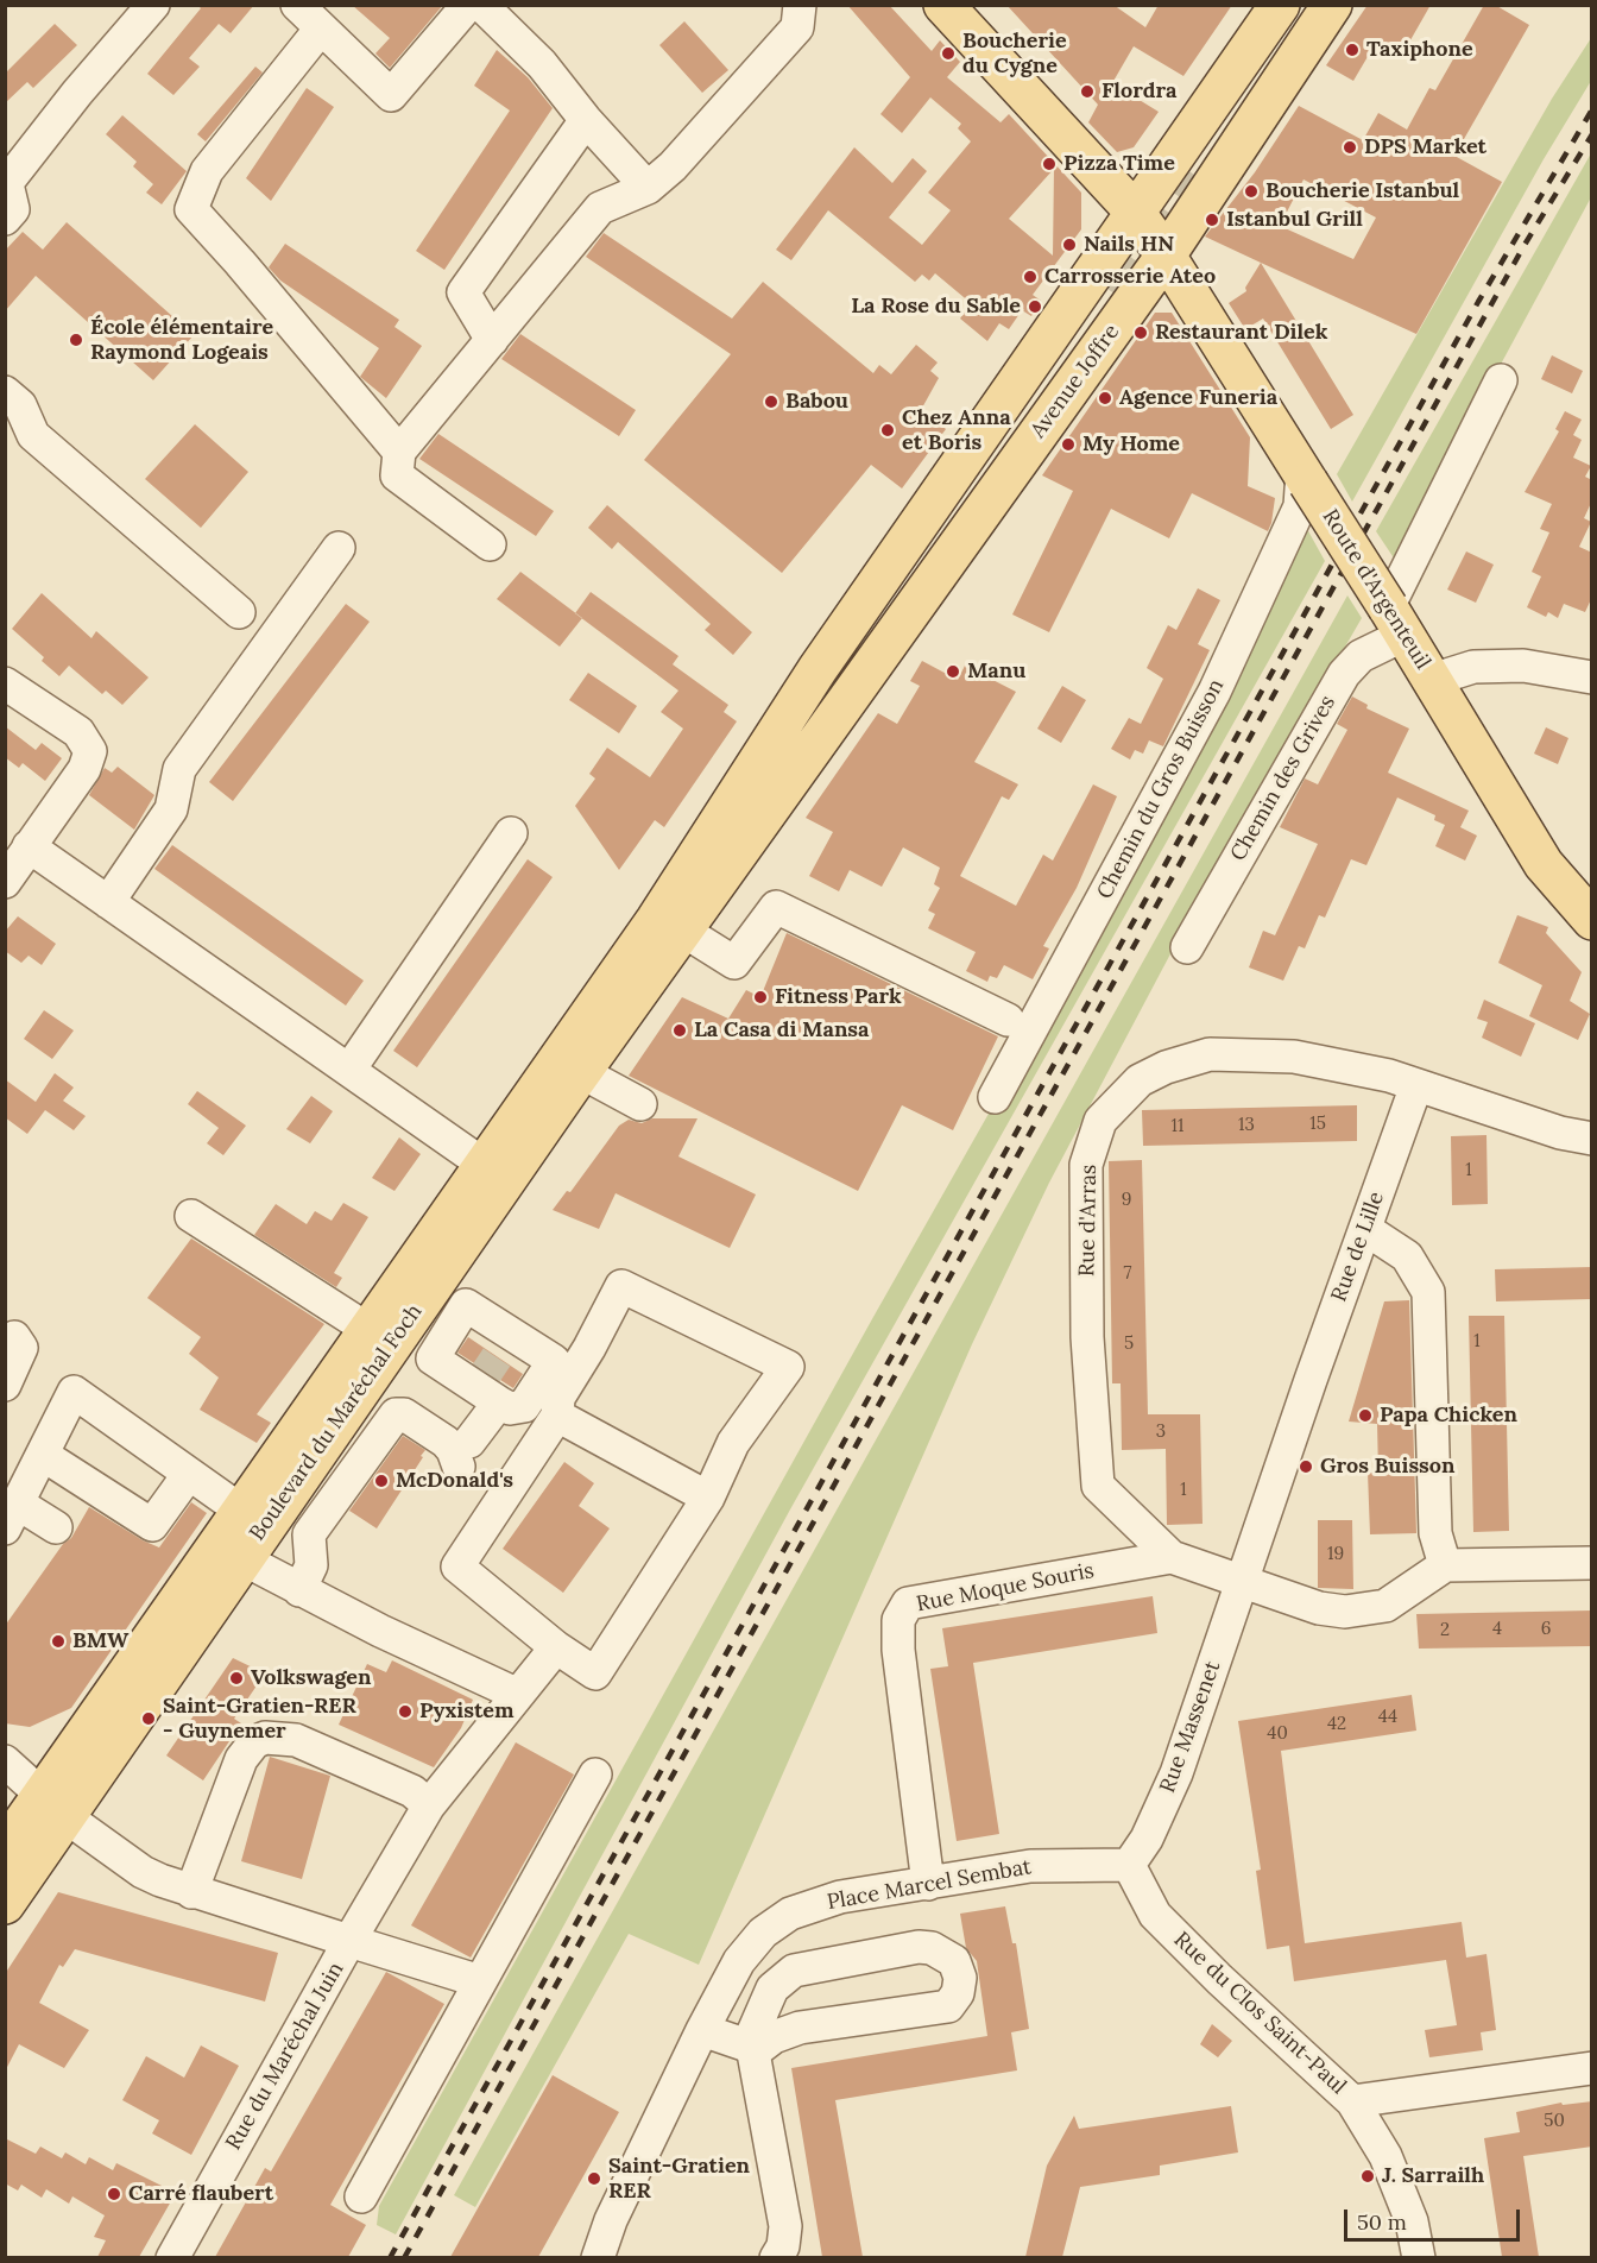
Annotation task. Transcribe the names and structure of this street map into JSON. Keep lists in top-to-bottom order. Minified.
{"streets":{"main road":["Avenue Joffre","Route d'Argenteuil","Boulevard du Maréchal Foch"],"street":["Chemin des Grives","Chemin du Gros Buisson","Rue d'Arras","Rue de Lille","Rue Moque Souris","Rue Massenet","Place Marcel Sembat","Rue du Clos Saint-Paul","Rue du Maréchal Juin"]},"crossings":[["Avenue Joffre","Route d'Argenteuil"],["Avenue Joffre","Boulevard du Maréchal Foch"],["Route d'Argenteuil","Chemin des Grives"],["Route d'Argenteuil","Chemin du Gros Buisson"],["Rue d'Arras","Rue de Lille"],["Rue d'Arras","Rue Moque Souris"],["Rue d'Arras","Rue Massenet"],["Rue de Lille","Rue Massenet"],["Boulevard du Maréchal Foch","Rue du Maréchal Juin"],["Rue Moque Souris","Place Marcel Sembat"],["Rue Massenet","Place Marcel Sembat"],["Rue Massenet","Rue du Clos Saint-Paul"],["Place Marcel Sembat","Rue du Clos Saint-Paul"]],"places":["Taxiphone","Boucherie du Cygne","Flordra","DPS Market","Pizza Time","Boucherie Istanbul","Istanbul Grill","Nails HN","Carrosserie Ateo","La Rose du Sable","Restaurant Dilek","École élémentaire Raymond Logeais","Agence Funeria","Babou","Chez Anna et Boris","My Home","Manu","Fitness Park","La Casa di Mansa","Papa Chicken","Gros Buisson","McDonald's","BMW","Volkswagen","Pyxistem","Saint-Gratien-RER - Guynemer","J. Sarrailh","Saint-Gratien RER","Carré flaubert"],"house_numbers":["15","13","11","1","9","7","1","5","3","1","19","4","6","2","44","42","40","50"],"scale_bar":"50 m"}
